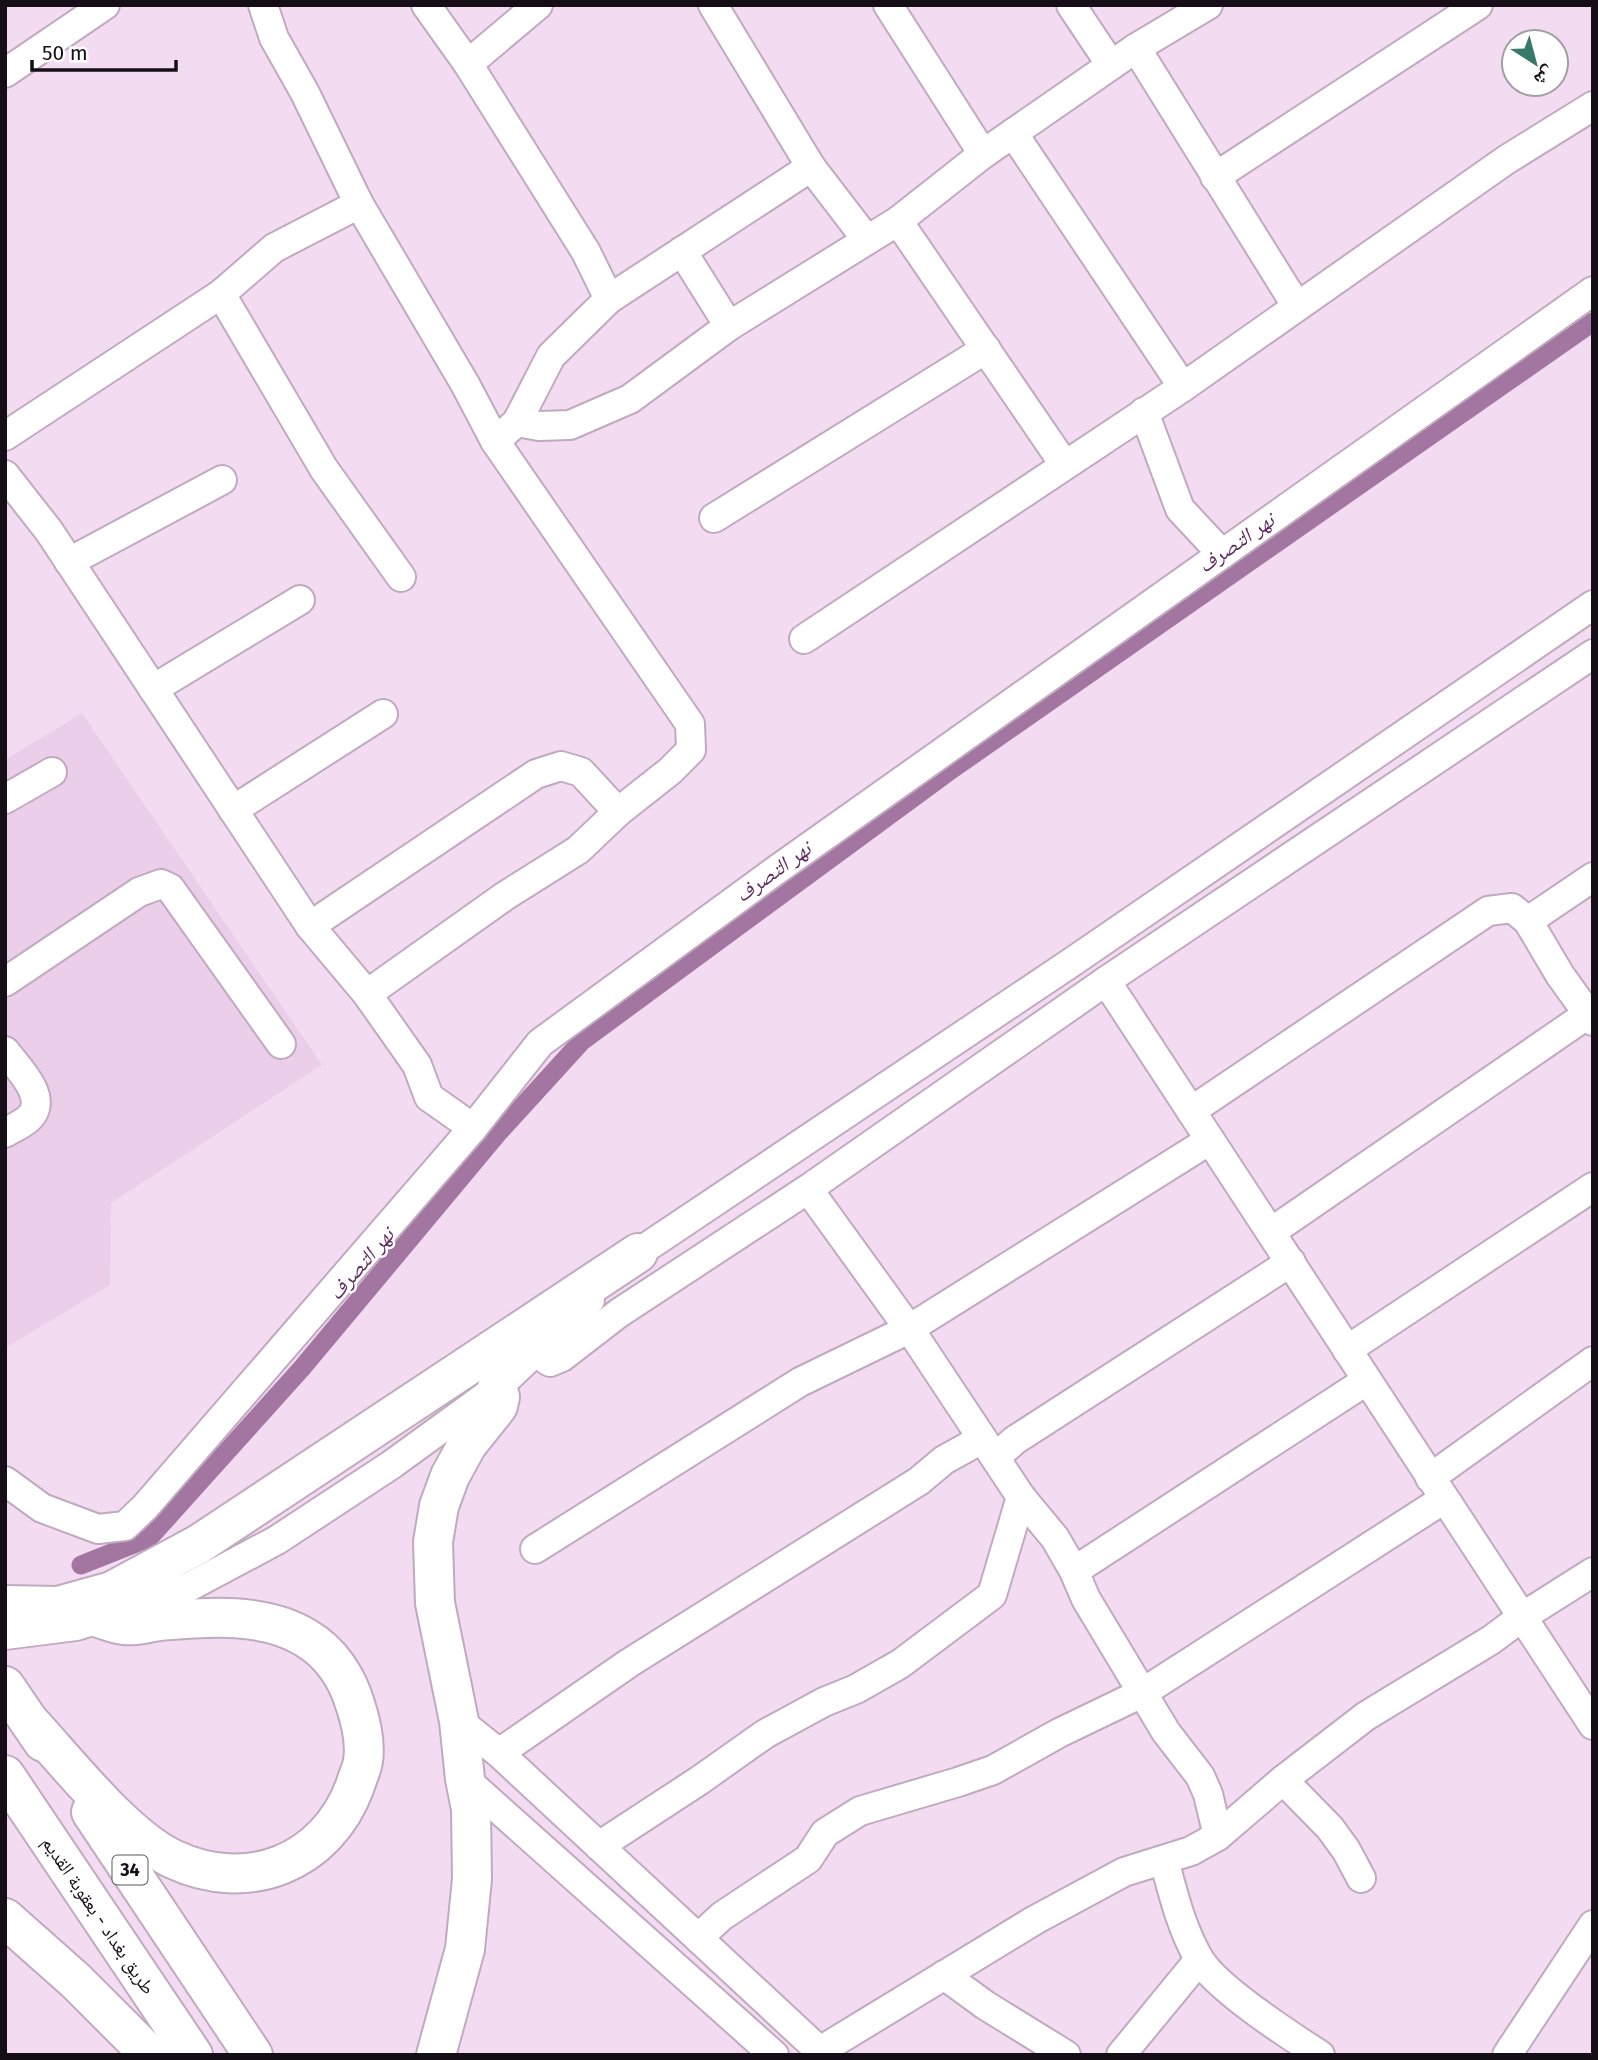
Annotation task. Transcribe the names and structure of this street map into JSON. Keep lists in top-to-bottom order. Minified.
{"streets":{"highway":["34","طريق بغداد - بعقوبة القديم"]},"water":["نهر التصرف"],"scale_bar":"50 m","north":"bottom right"}
